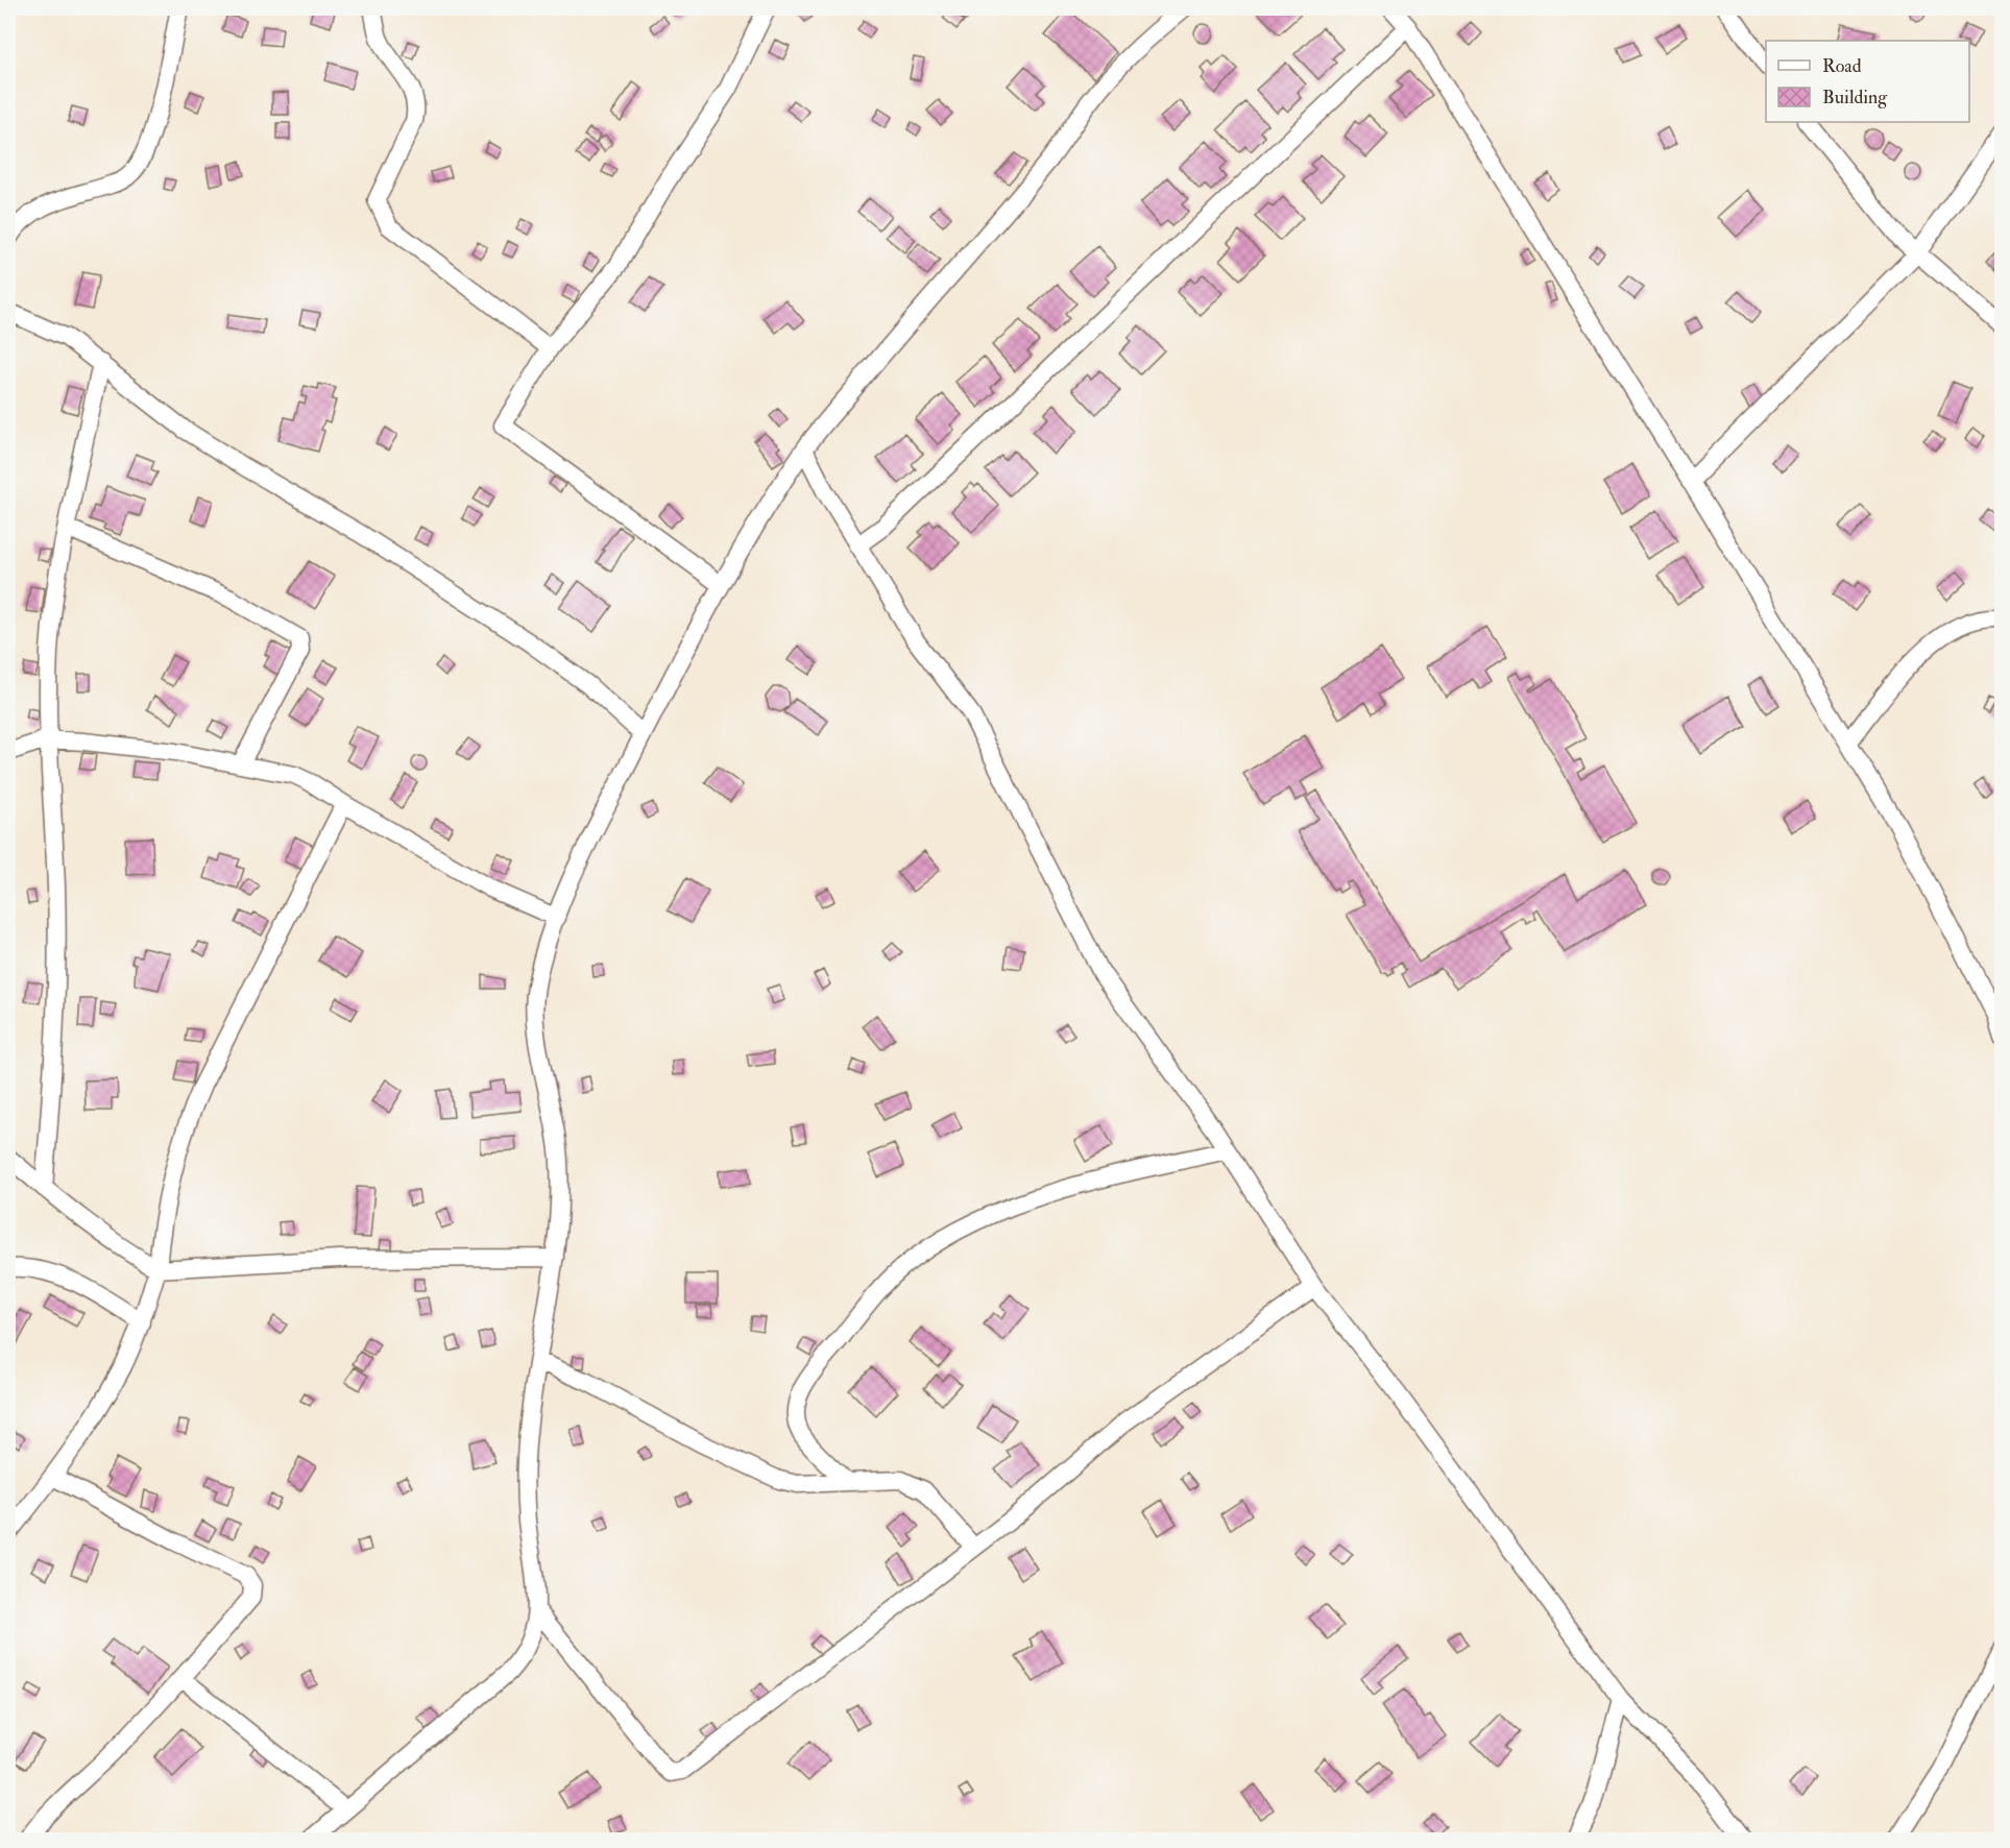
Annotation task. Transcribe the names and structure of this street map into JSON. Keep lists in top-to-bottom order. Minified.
{"legend":["Road","Building"]}
